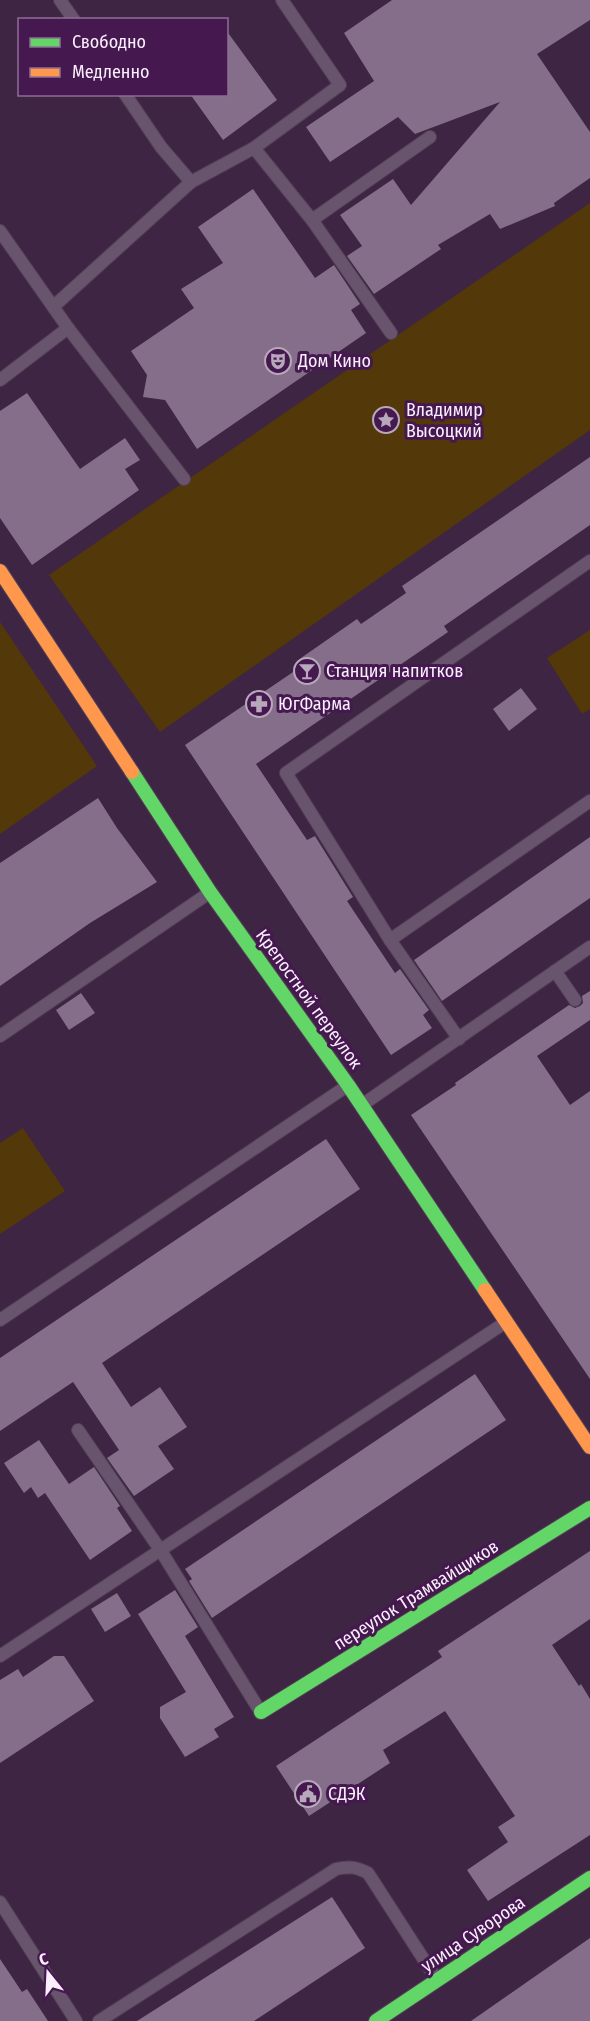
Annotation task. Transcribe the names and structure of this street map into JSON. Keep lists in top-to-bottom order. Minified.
{"streets":{"street":["Крепостной переулок","переулок Трамвайщиков","улица Суворова"]},"places":{"theatre":["Дом Кино"],"place":["Владимир Высоцкий"],"bar":["Станция напитков"],"pharmacy":["ЮгФарма"],"public building":["СДЭК"]},"legend":["Свободно","Медленно"],"north":"top"}
